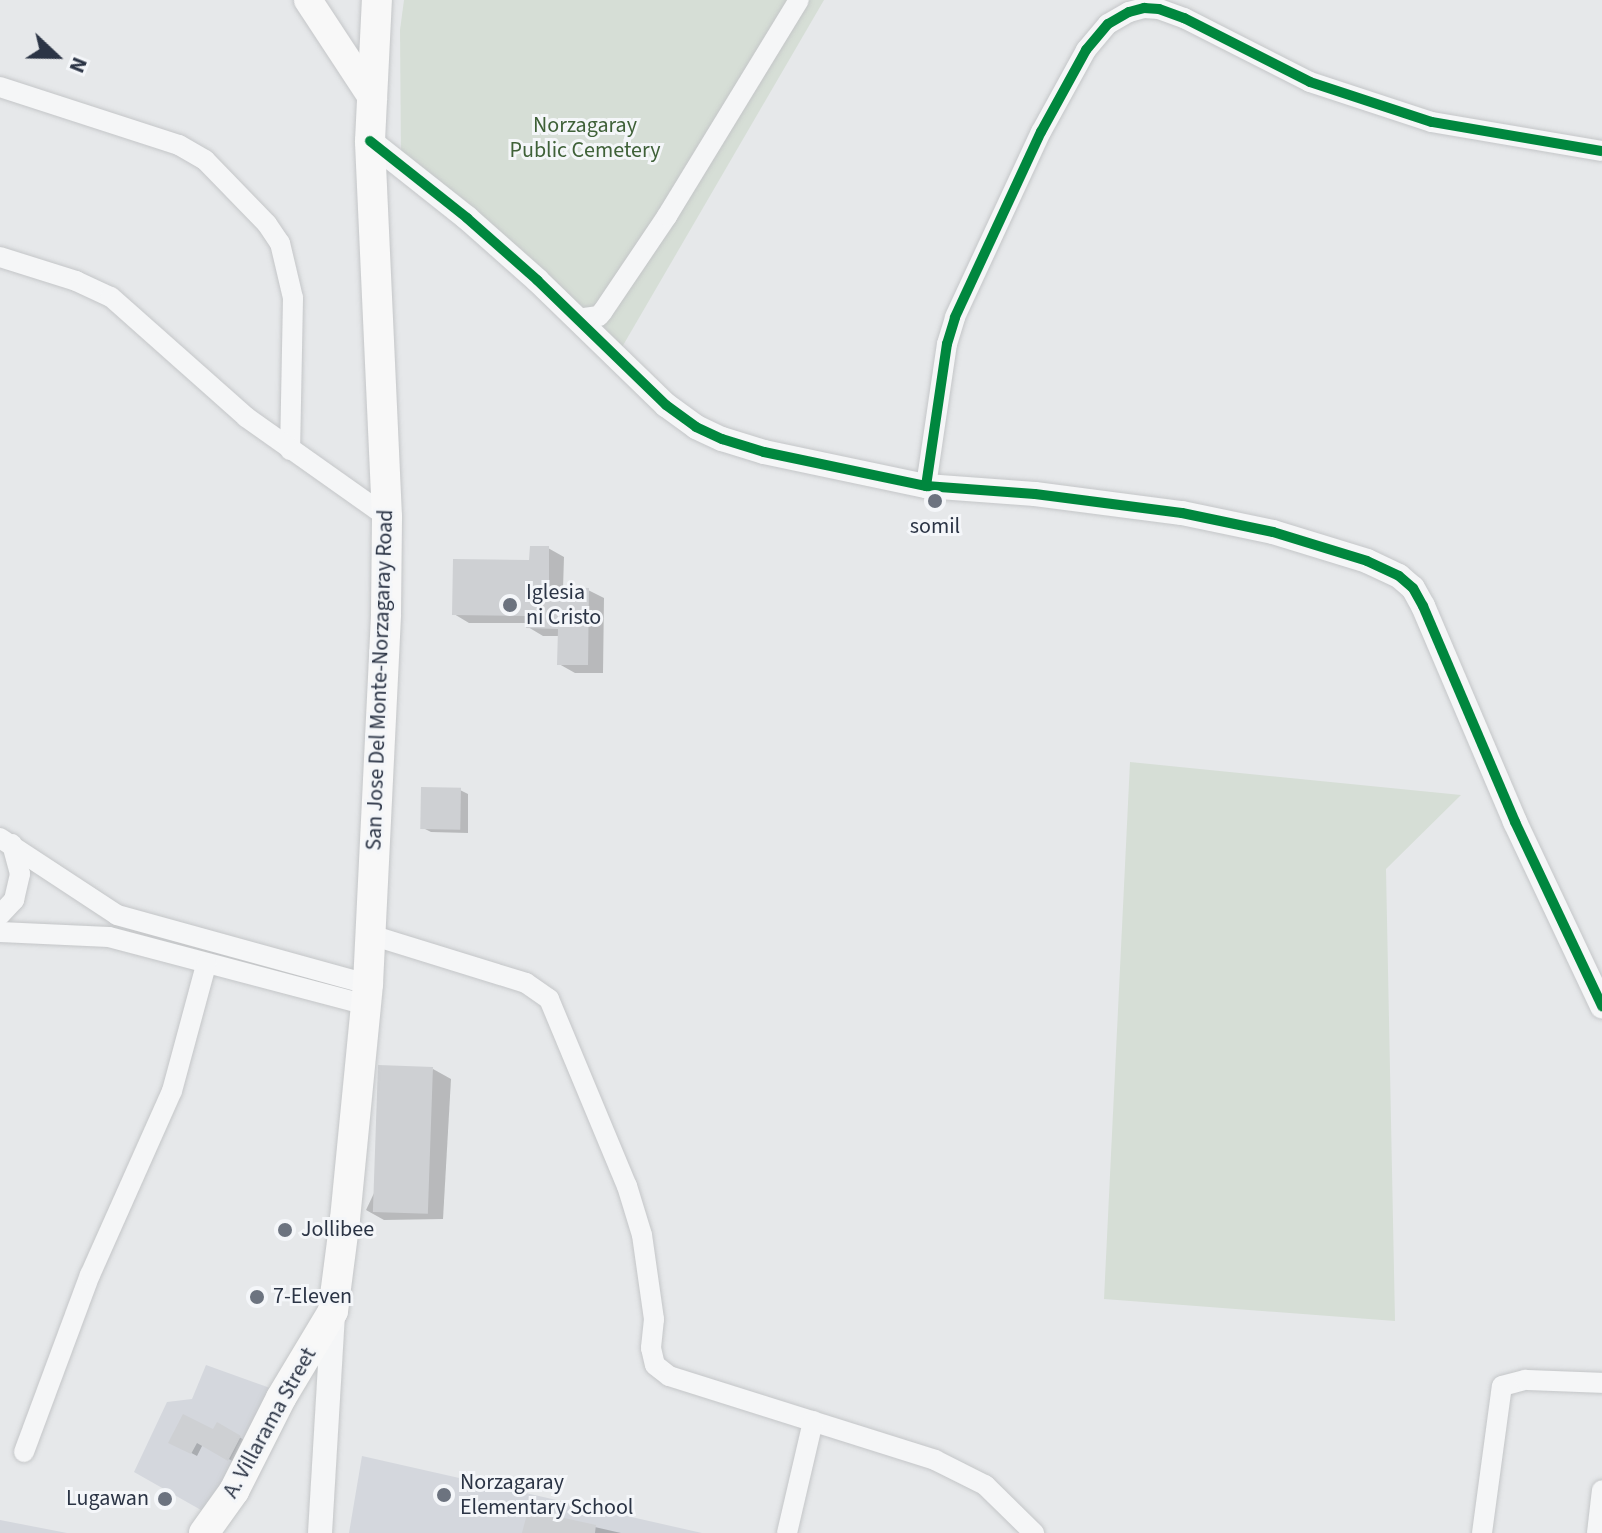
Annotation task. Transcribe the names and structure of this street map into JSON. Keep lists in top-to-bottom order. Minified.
{"streets":{"main road":["San Jose Del Monte-Norzagaray Road","A. Villarama Street"]},"crossings":[["San Jose Del Monte-Norzagaray Road","A. Villarama Street"]],"parks":["Norzagaray Public Cemetery"],"places":["somil","Iglesia ni Cristo","Jollibee","7-Eleven","Norzagaray Elementary School","Lugawan"],"north":"right"}
